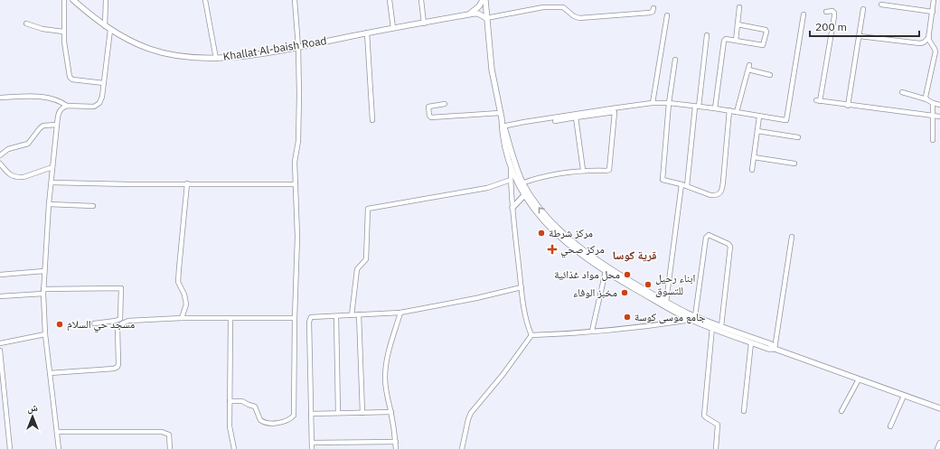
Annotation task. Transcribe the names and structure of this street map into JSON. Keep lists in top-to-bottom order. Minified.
{"streets":{"street":["Khallat Al-baish Road"]},"districts":["قرية كوسا"],"places":{"other":["مركز شرطة","محل مواد غذائية","ابناء رحيل للتسوق","مخبز الوفاء","جامع موسى كوسة","مسجد حي السلام"],"health":["مركز صحي"]},"scale_bar":"200 m","north":"top"}
